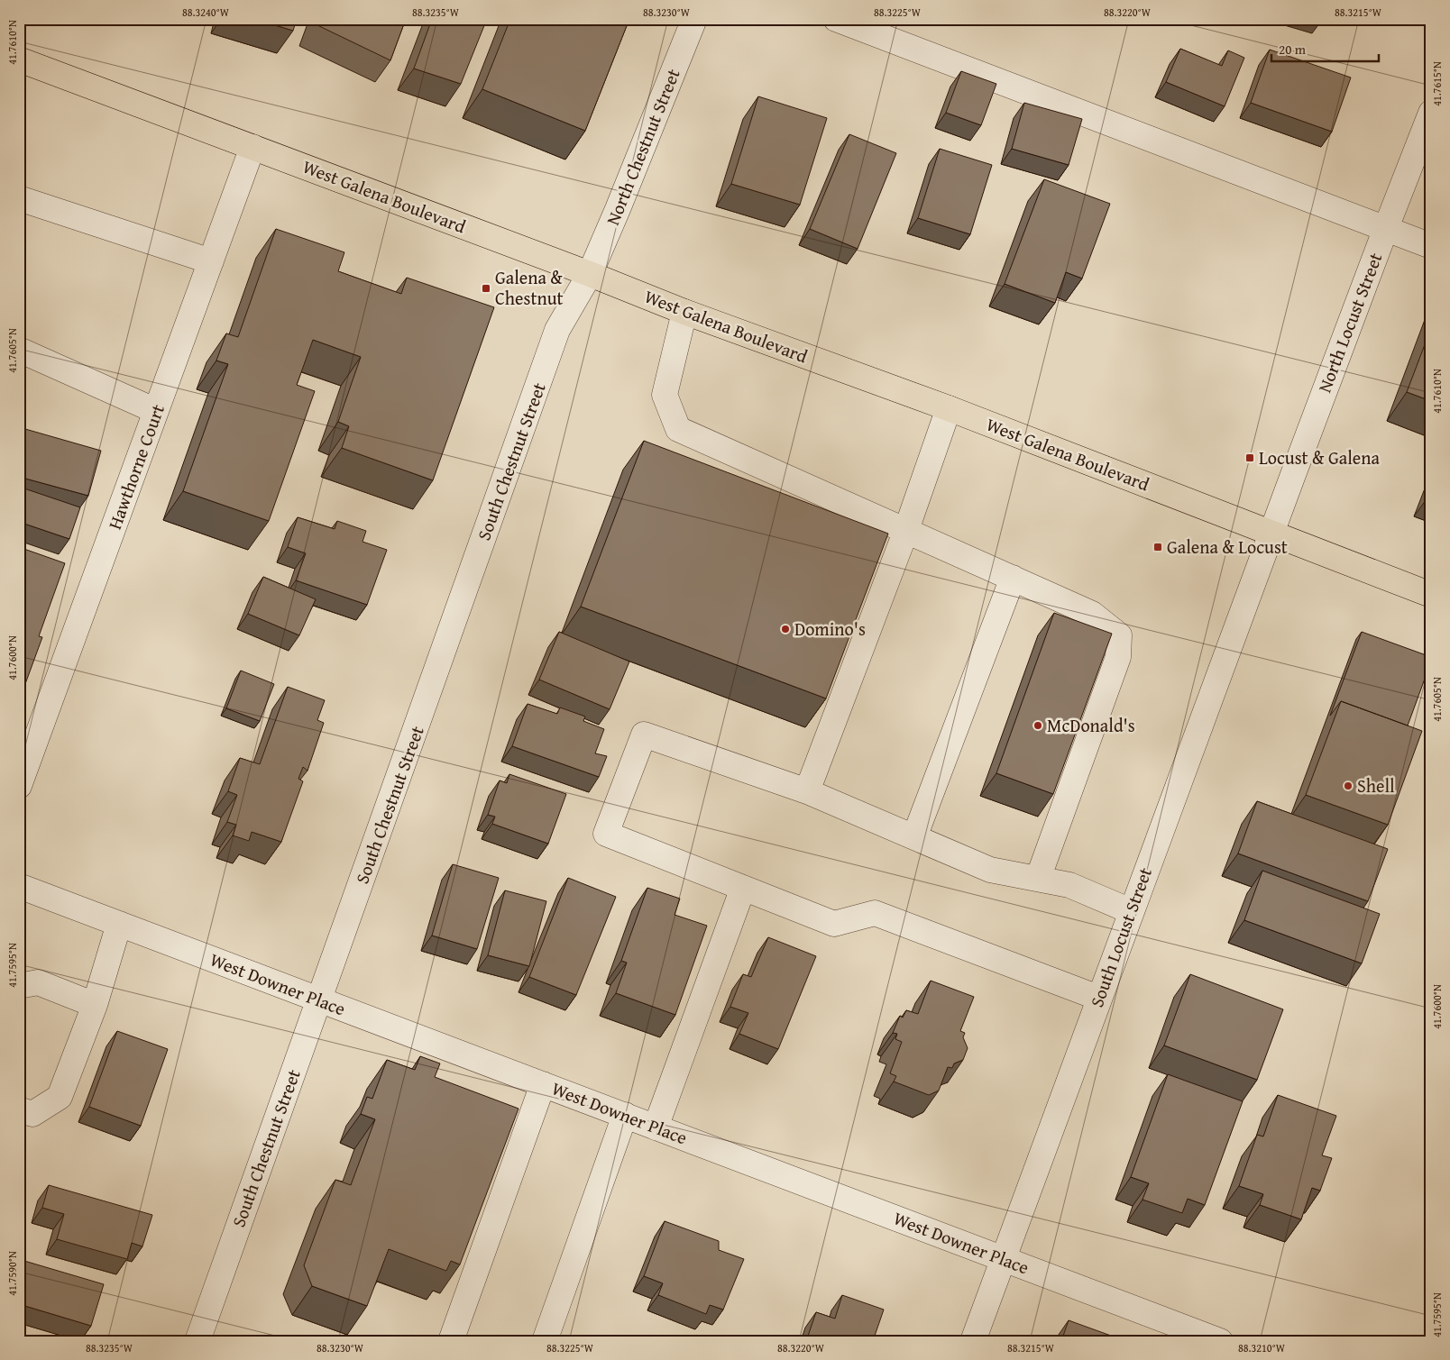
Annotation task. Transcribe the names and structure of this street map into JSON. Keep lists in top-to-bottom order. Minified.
{"streets":{"main road":["West Galena Boulevard"],"street":["North Chestnut Street","North Locust Street","South Chestnut Street","Hawthorne Court","South Locust Street","West Downer Place"]},"crossings":[["North Chestnut Street","West Galena Boulevard"],["North Chestnut Street","South Chestnut Street"],["West Galena Boulevard","North Locust Street"],["West Galena Boulevard","South Chestnut Street"],["West Galena Boulevard","Hawthorne Court"],["West Galena Boulevard","South Locust Street"],["North Locust Street","South Locust Street"],["South Chestnut Street","West Downer Place"],["South Locust Street","West Downer Place"]],"places":{"transit":["Galena & Chestnut","Locust & Galena","Galena & Locust"],"other":["Domino's","McDonald's","Shell"]},"scale_bar":"20 m","coordinates":["88.3240°W","88.3235°W","88.3230°W","88.3225°W","88.3220°W","88.3215°W","41.7610°N","41.7615°N","41.7605°N","41.7600°N","41.7595°N","41.7590°N","88.3210°W"]}
